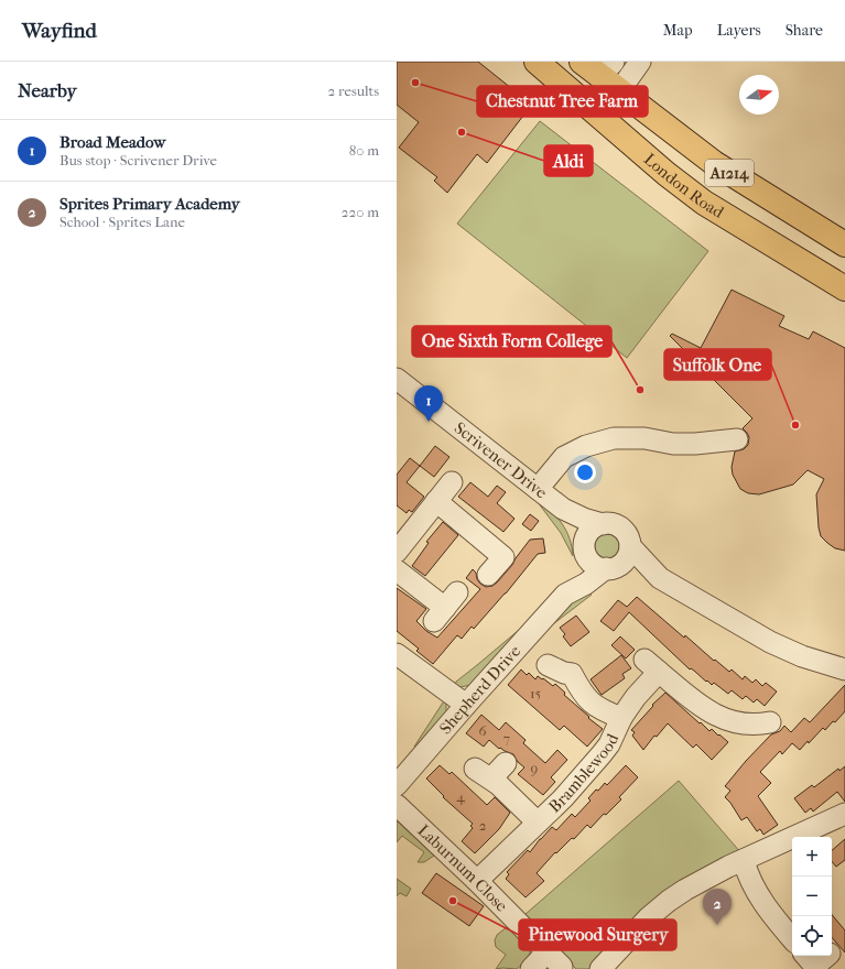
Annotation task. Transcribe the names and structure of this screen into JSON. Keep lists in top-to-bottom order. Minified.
{"streets":{"main road":["A1214","London Road"],"street":["Scrivener Drive","Shepherd Drive","Bramblewood","Laburnum Close"]},"crossings":[["Scrivener Drive","Shepherd Drive"],["Bramblewood","Laburnum Close"]],"places":["Chestnut Tree Farm","Aldi","One Sixth Form College","Suffolk One","Pinewood Surgery"],"house_numbers":["15","6","7","9","4","2"],"north":"right","page":{"header":"Wayfind","nav":["Map","Layers","Share"],"heading":["Nearby","2 results"],"list":[{"mark":"1","name":"Broad Meadow","note":"Bus stop · Scrivener Drive","value":"80 m"},{"mark":"2","name":"Sprites Primary Academy","note":"School · Sprites Lane","value":"220 m"}],"pins":["1","2"],"map_buttons":["+","−"]}}
